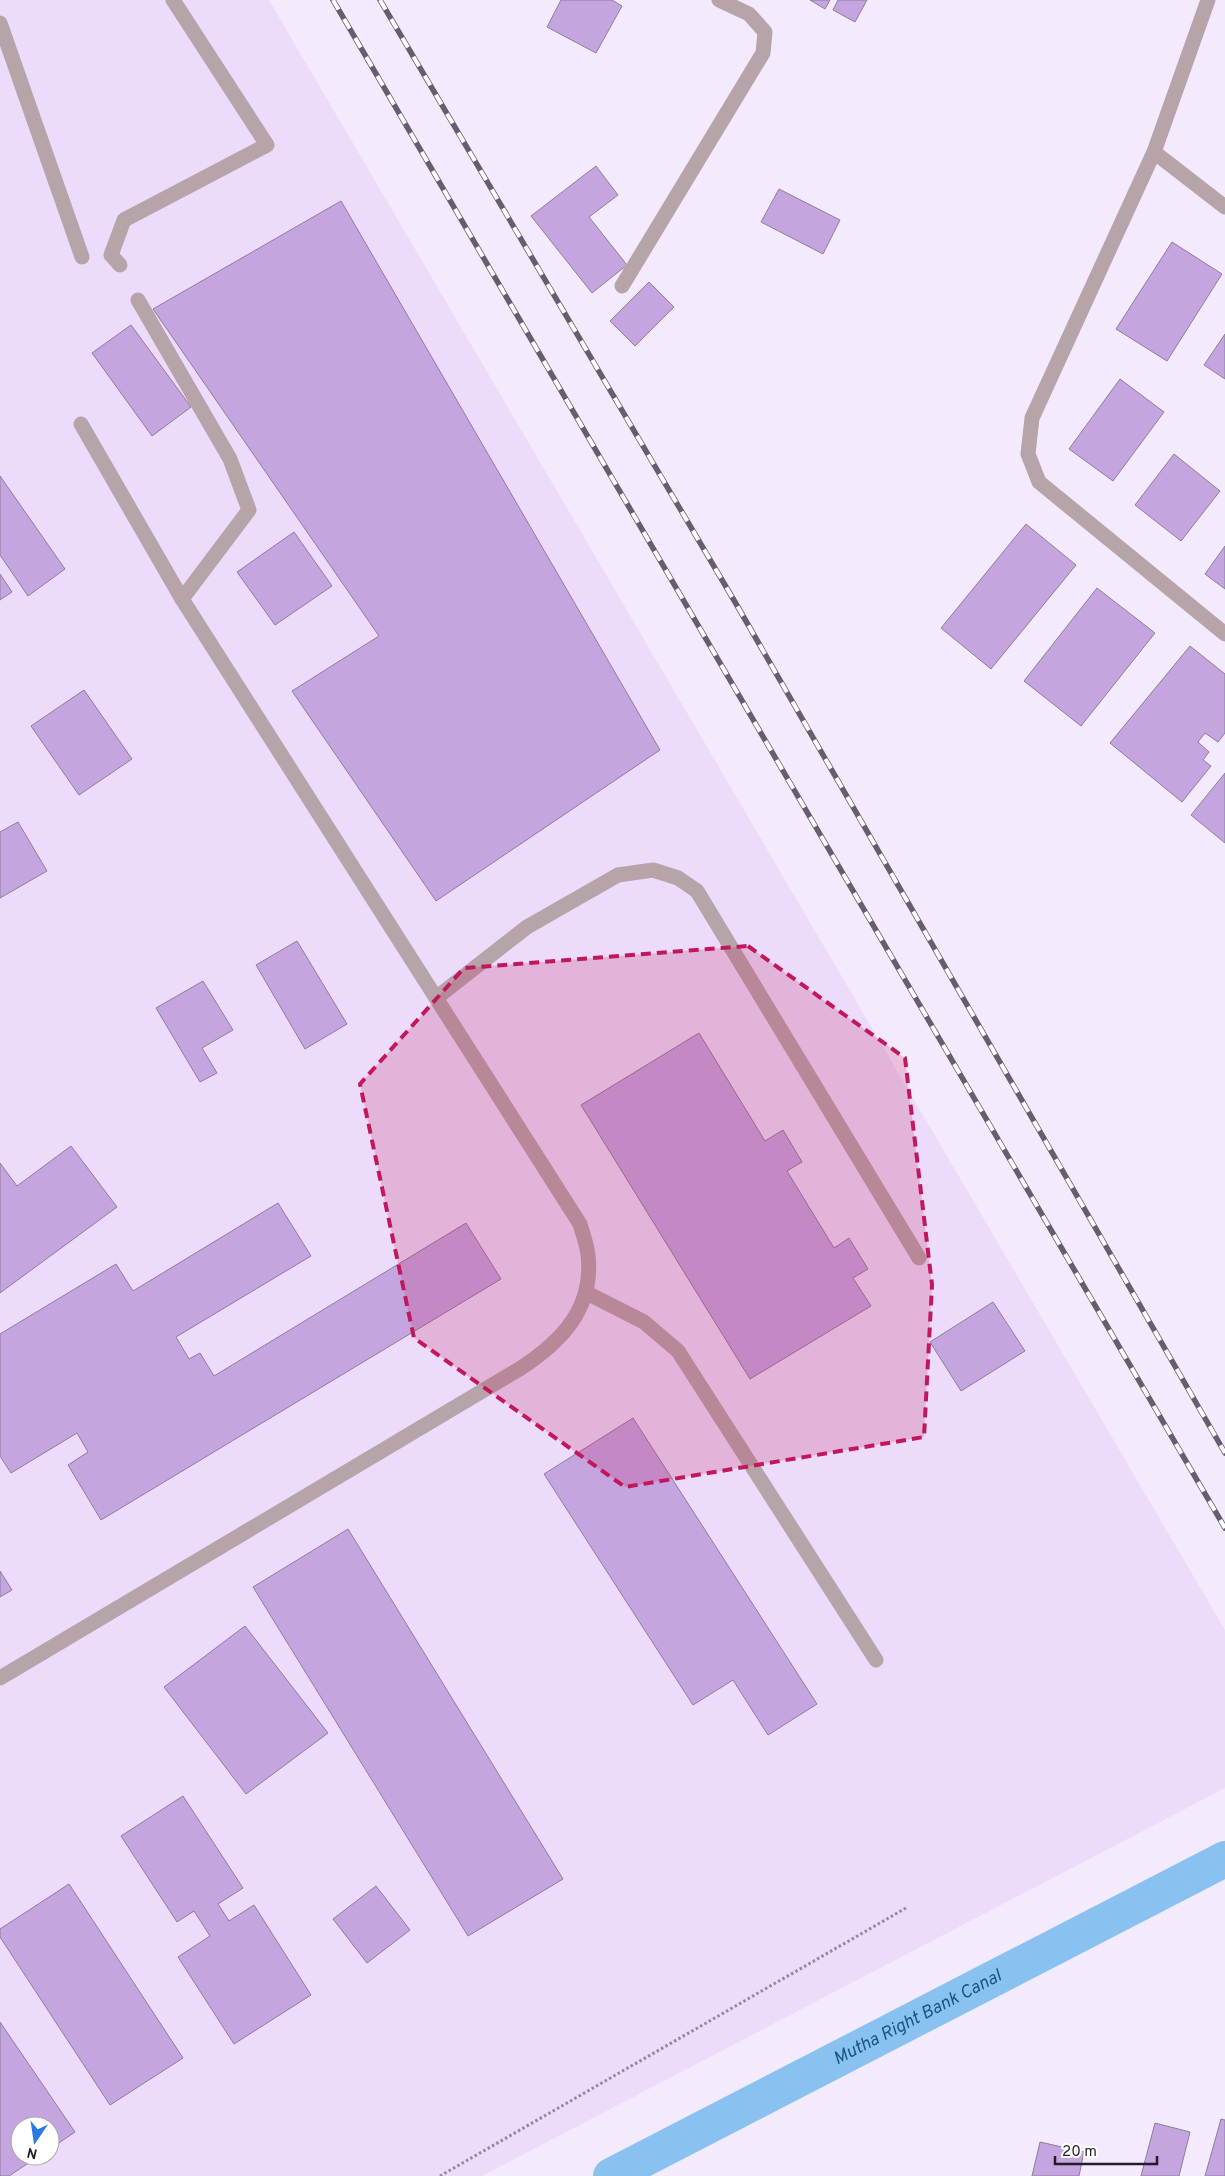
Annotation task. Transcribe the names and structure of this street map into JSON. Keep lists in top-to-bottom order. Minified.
{"water":["Mutha Right Bank Canal"],"scale_bar":"20 m","north":"bottom"}
